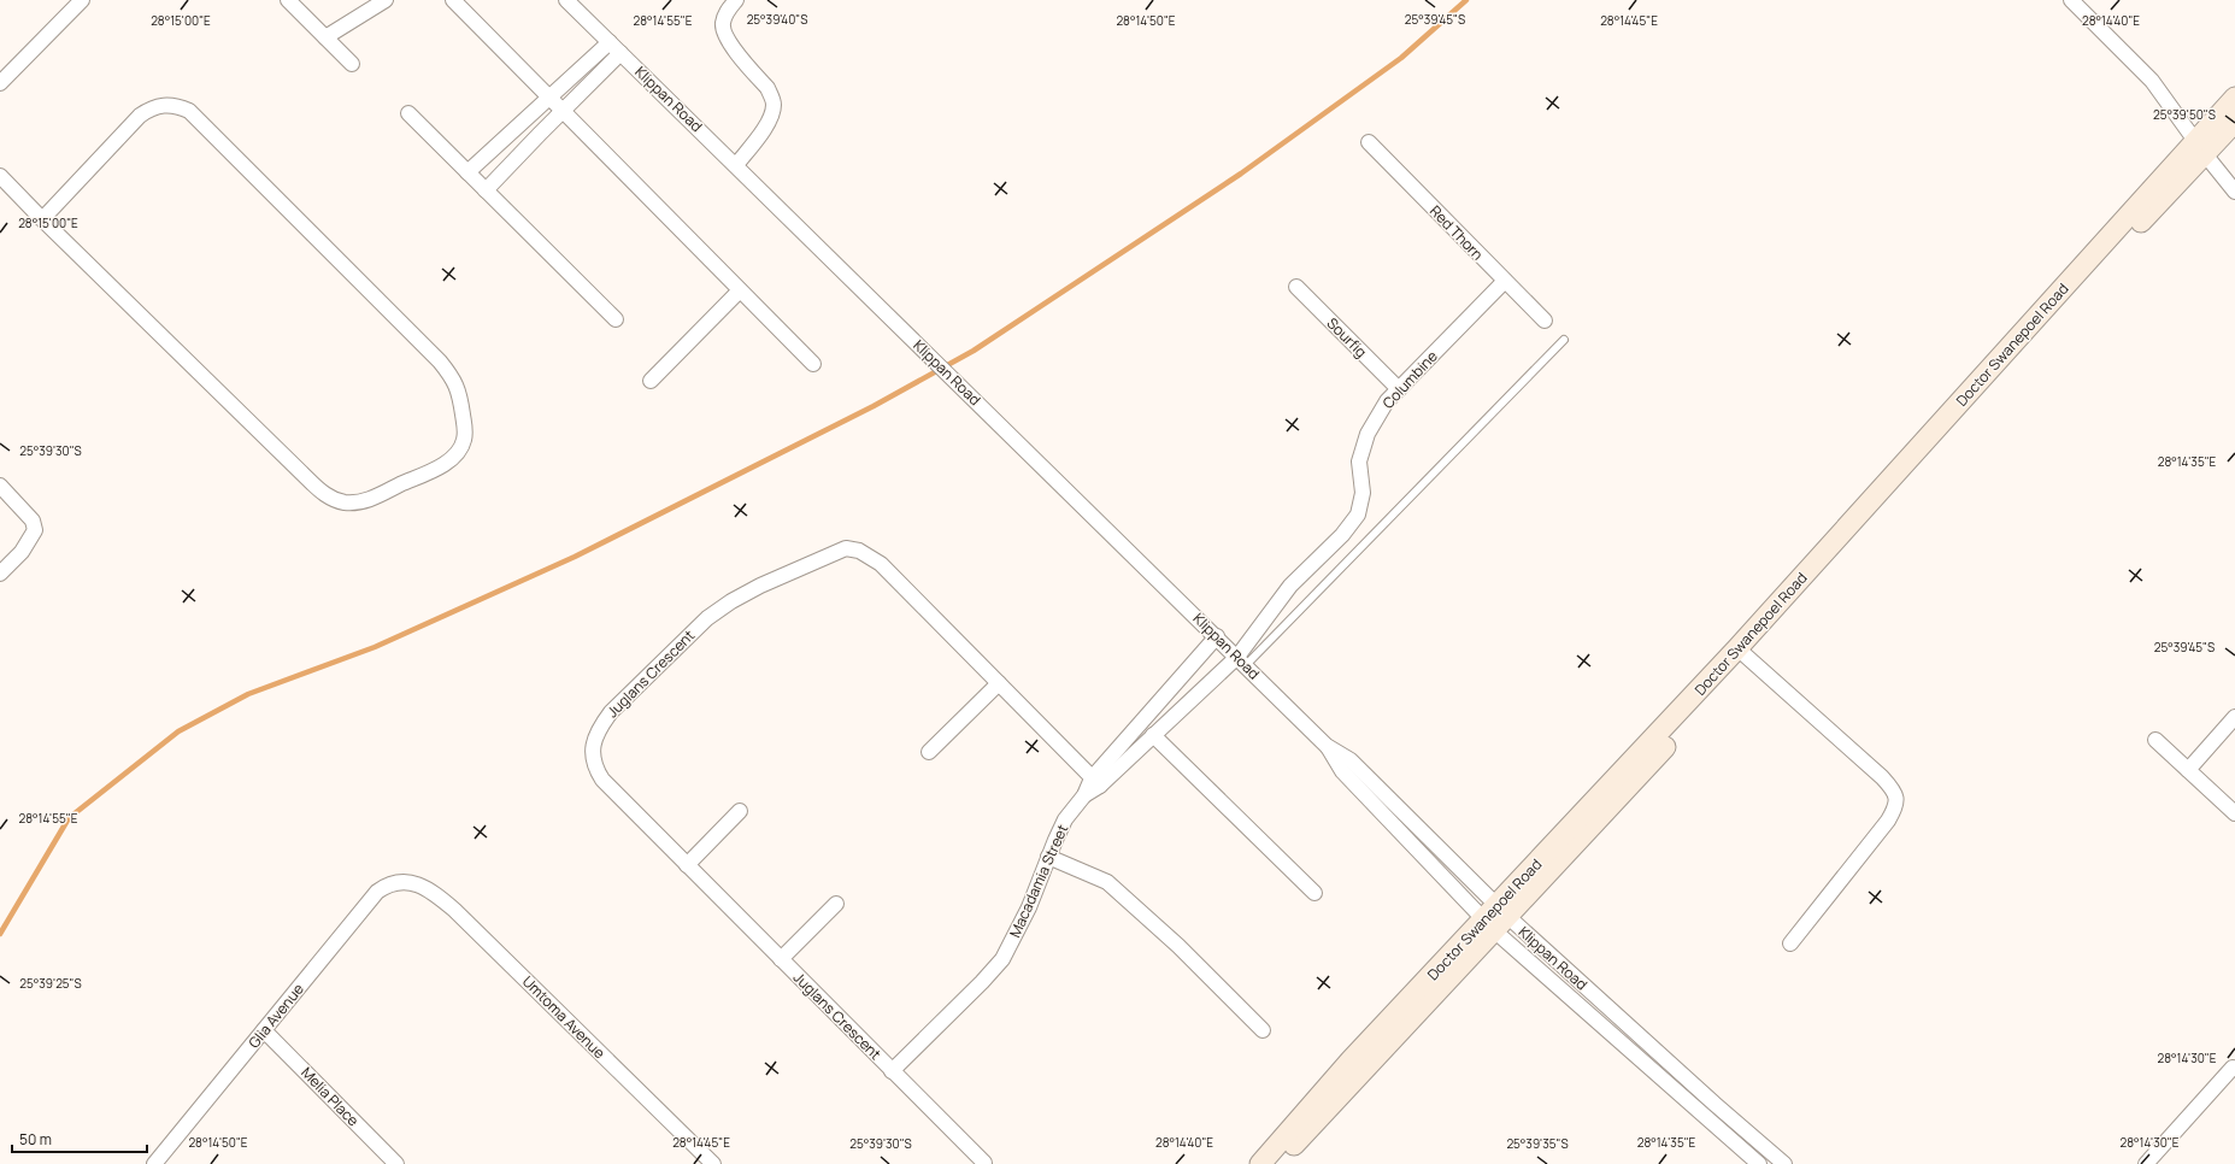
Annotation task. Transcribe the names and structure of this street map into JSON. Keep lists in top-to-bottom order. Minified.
{"streets":{"main road":["Doctor Swanepoel Road"],"street":["Klippan Road","Red Thorn","Sourfig","Columbine","Juglans Crescent","Macadamia Street","Glia Avenue","Umtoma Avenue","Melia Place"]},"crossings":[["Klippan Road","Doctor Swanepoel Road"],["Klippan Road","Columbine"],["Klippan Road","Macadamia Street"],["Red Thorn","Columbine"],["Sourfig","Columbine"],["Columbine","Macadamia Street"],["Juglans Crescent","Macadamia Street"],["Glia Avenue","Umtoma Avenue"],["Glia Avenue","Melia Place"]],"scale_bar":"50 m","coordinates":["25°39'40\"S","25°39'45\"S","28°15'00\"E","28°14'55\"E","28°14'50\"E","28°14'45\"E","28°14'40\"E","25°39'50\"S","25°39'30\"S","28°14'35\"E","25°39'25\"S","28°14'30\"E","25°39'35\"S"]}
